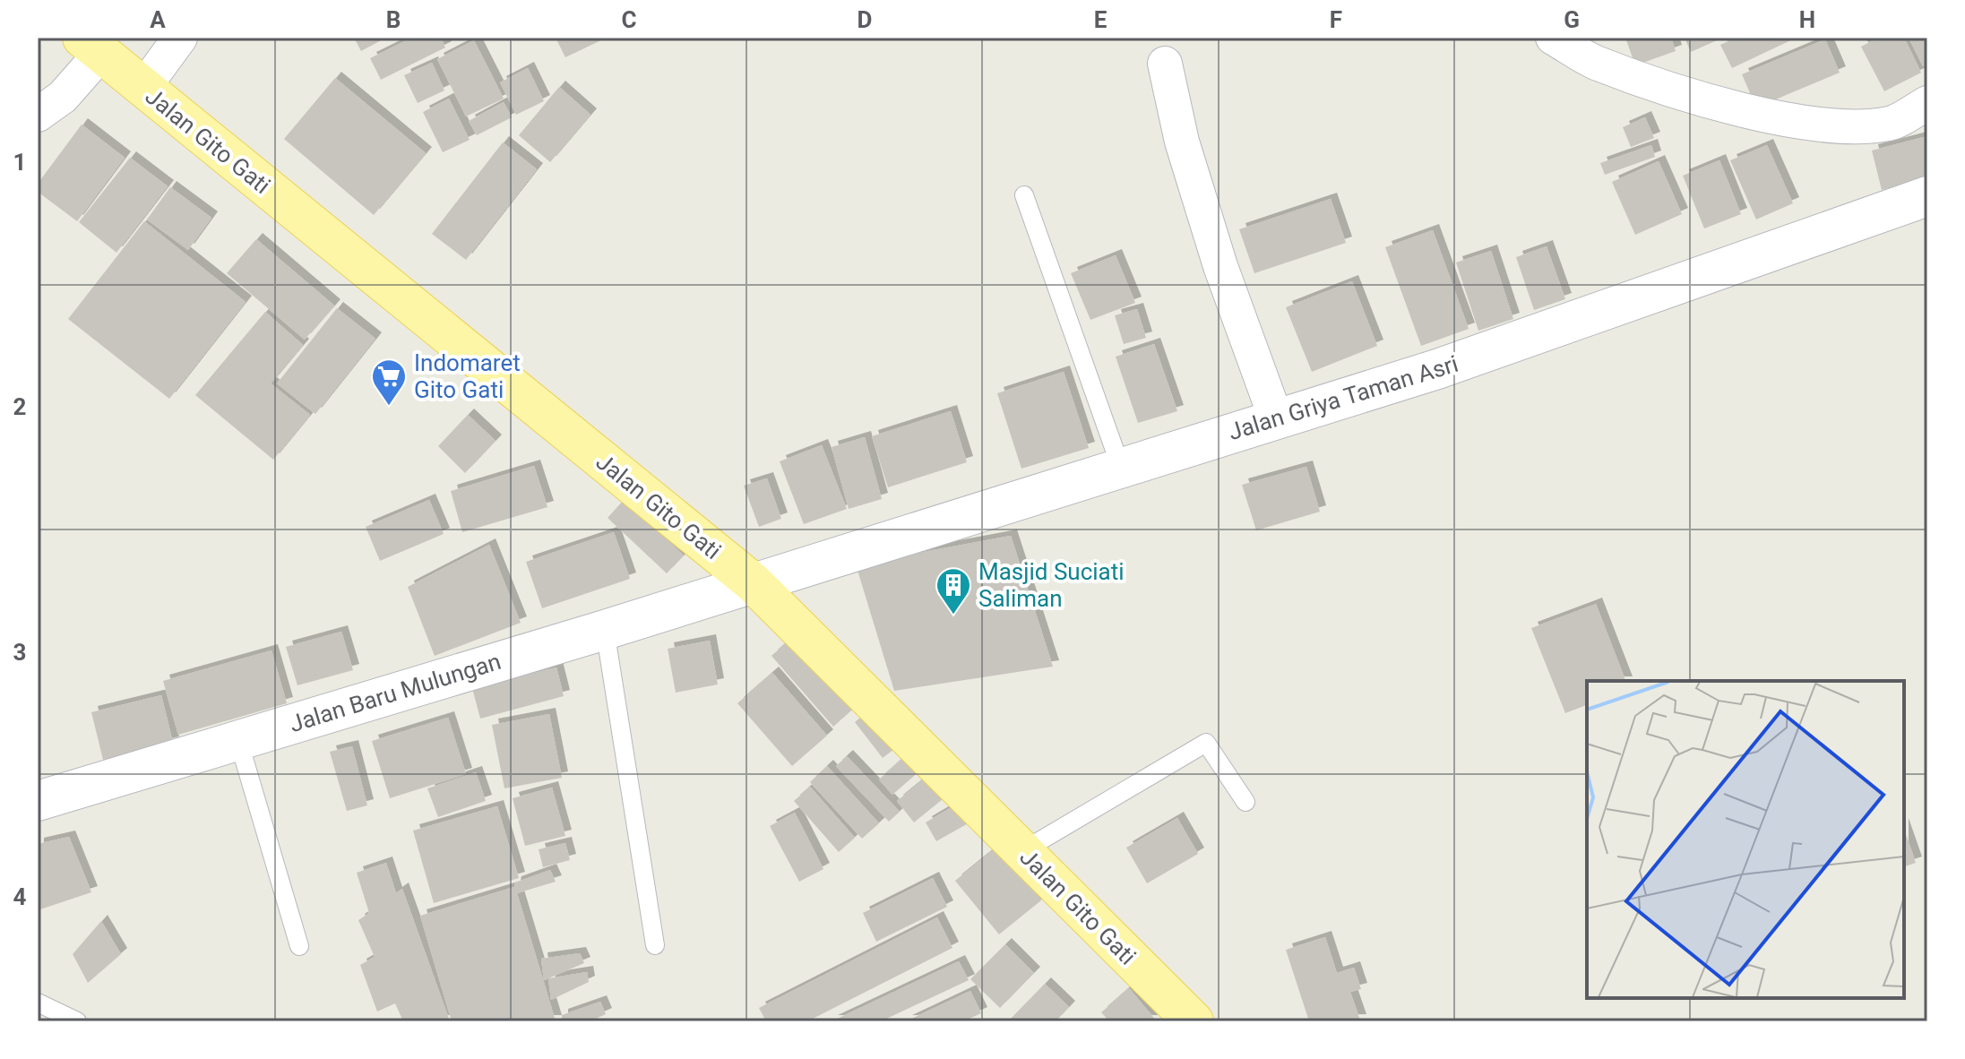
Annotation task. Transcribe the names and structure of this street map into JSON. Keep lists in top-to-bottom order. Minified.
{"streets":{"main road":["Jalan Gito Gati"],"street":["Jalan Griya Taman Asri","Jalan Baru Mulungan"]},"crossings":[["Jalan Gito Gati","Jalan Griya Taman Asri"],["Jalan Gito Gati","Jalan Baru Mulungan"],["Jalan Griya Taman Asri","Jalan Baru Mulungan"]],"places":{"supermarket":["Indomaret Gito Gati"],"building":["Masjid Suciati Saliman"]},"grid":{"columns":["A","B","C","D","E","F","G","H"],"rows":["1","2","3","4"]}}
